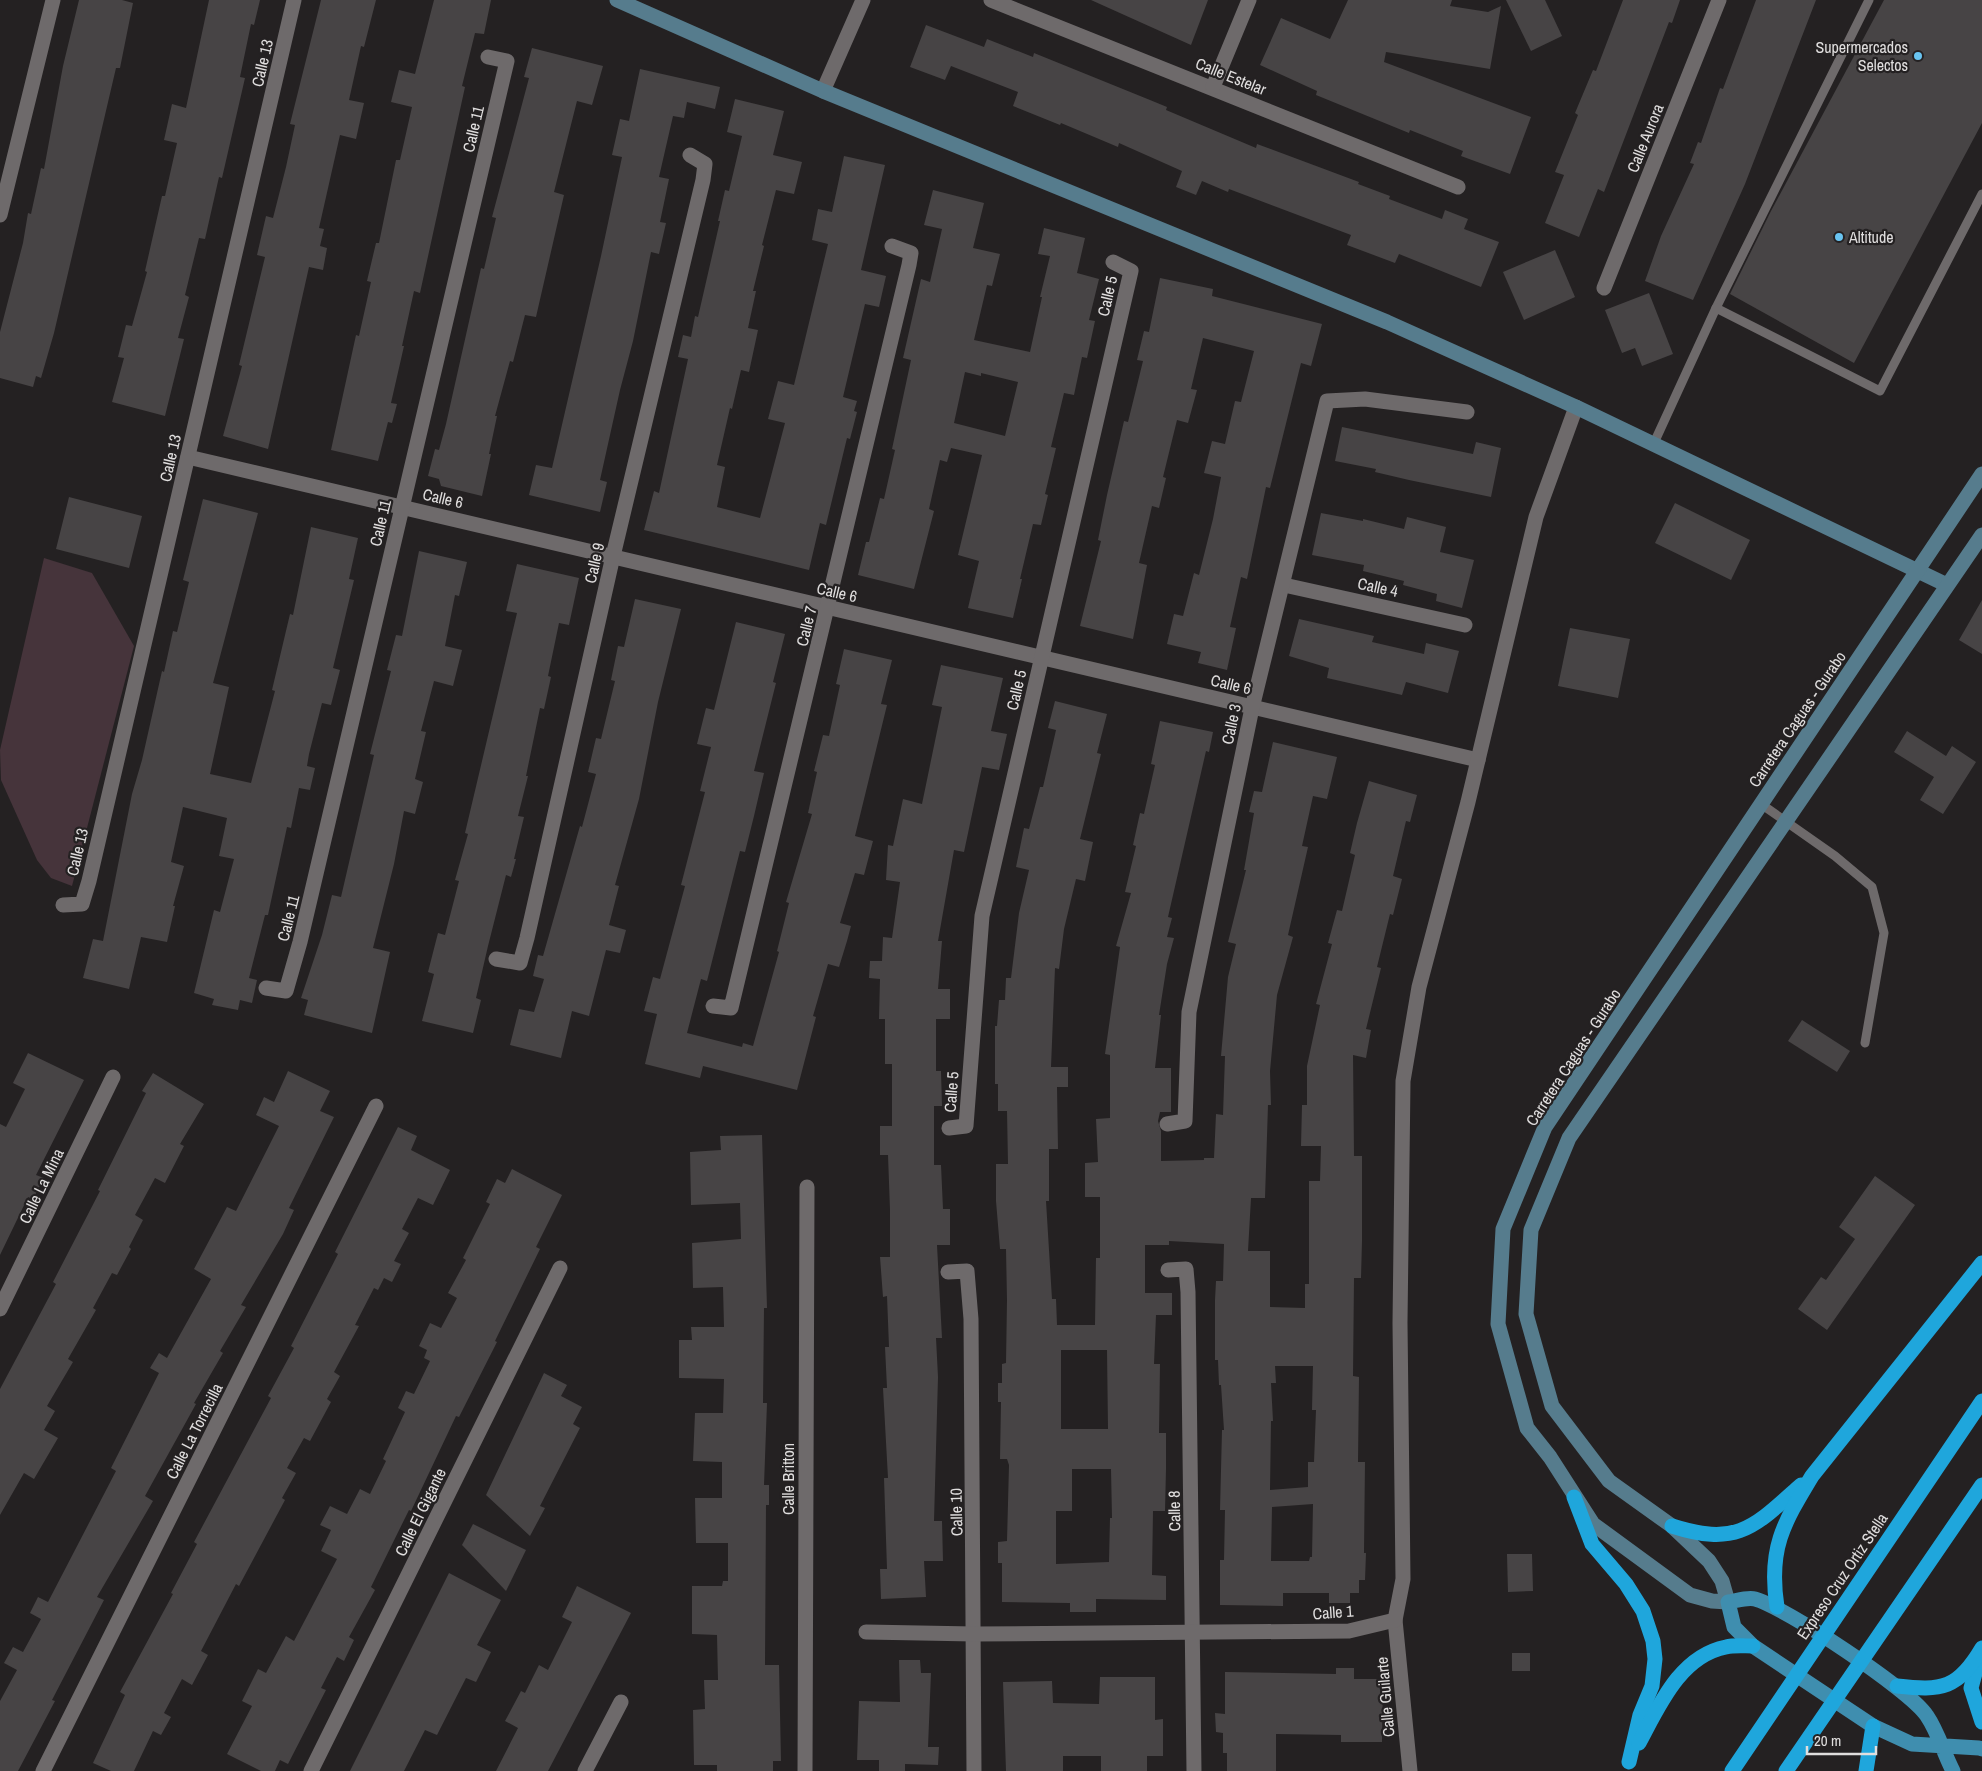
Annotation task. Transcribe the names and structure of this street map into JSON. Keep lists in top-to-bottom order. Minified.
{"streets":{"highway":["Expreso Cruz Ortiz Stella"],"main road":["Carretera Caguas - Gurabo"],"street":["Calle 13","Calle Estelar","Calle 11","Calle Aurora","Calle 5","Calle 6","Calle 9","Calle 4","Calle 7","Calle 3","Calle La Mina","Calle La Torrecilla","Calle Britton","Calle 8","Calle El Gigante","Calle 10","Calle 1","Calle Guilarte"]},"crossings":[["Calle 13","Calle 6"],["Calle 11","Calle 6"],["Calle 5","Calle 6"],["Calle 6","Calle 9"],["Calle 6","Calle 7"],["Calle 6","Calle 3"],["Calle 4","Calle 3"],["Calle 8","Calle 1"],["Calle 10","Calle 1"],["Calle 1","Calle Guilarte"]],"places":["Supermercados Selectos","Altitude"],"scale_bar":"20 m"}
